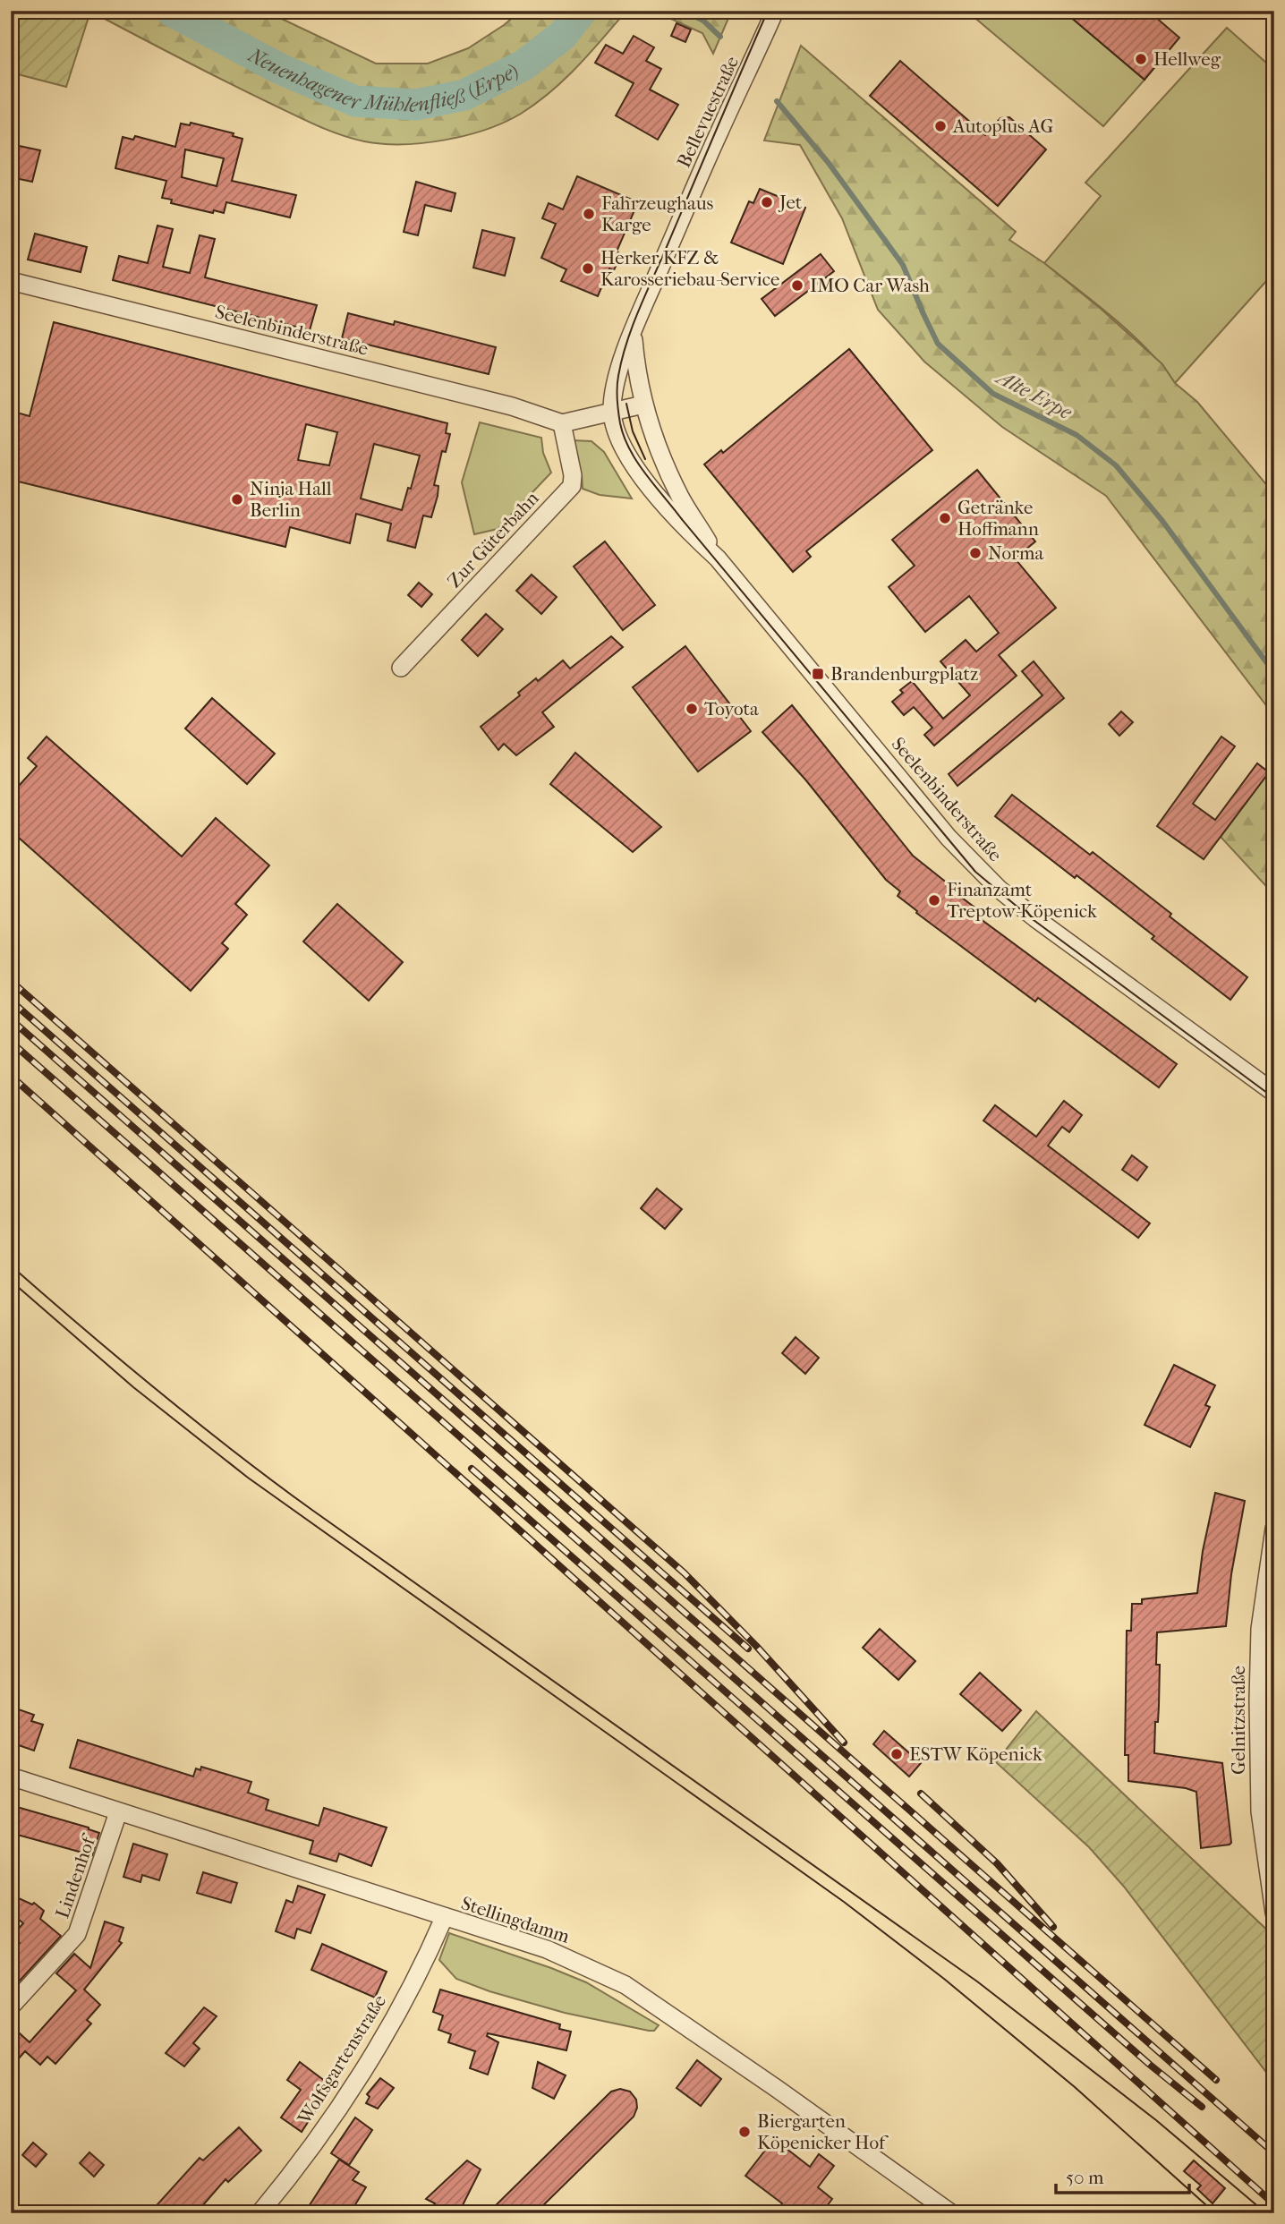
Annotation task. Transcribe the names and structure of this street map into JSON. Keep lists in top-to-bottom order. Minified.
{"streets":{"street":["Bellevuestraße","Seelenbinderstraße","Zur Güterbahn","Gelnitzstraße","Lindenhof","Stellingdamm","Wolfsgartenstraße"]},"crossings":[["Bellevuestraße","Seelenbinderstraße"],["Seelenbinderstraße","Zur Güterbahn"],["Lindenhof","Stellingdamm"],["Stellingdamm","Wolfsgartenstraße"]],"water":["Neuenhagener Mühlenfließ (Erpe)","Alte Erpe"],"places":{"other":["Hellweg","Autoplus AG","Jet","Fahrzeughaus Karge","Herker KFZ & Karosseriebau-Service","IMO Car Wash","Ninja Hall Berlin","Getränke Hoffmann","Norma","Toyota","Finanzamt Treptow-Köpenick","ESTW Köpenick","Biergarten Köpenicker Hof"],"transit":["Brandenburgplatz"]},"scale_bar":"50 m"}
